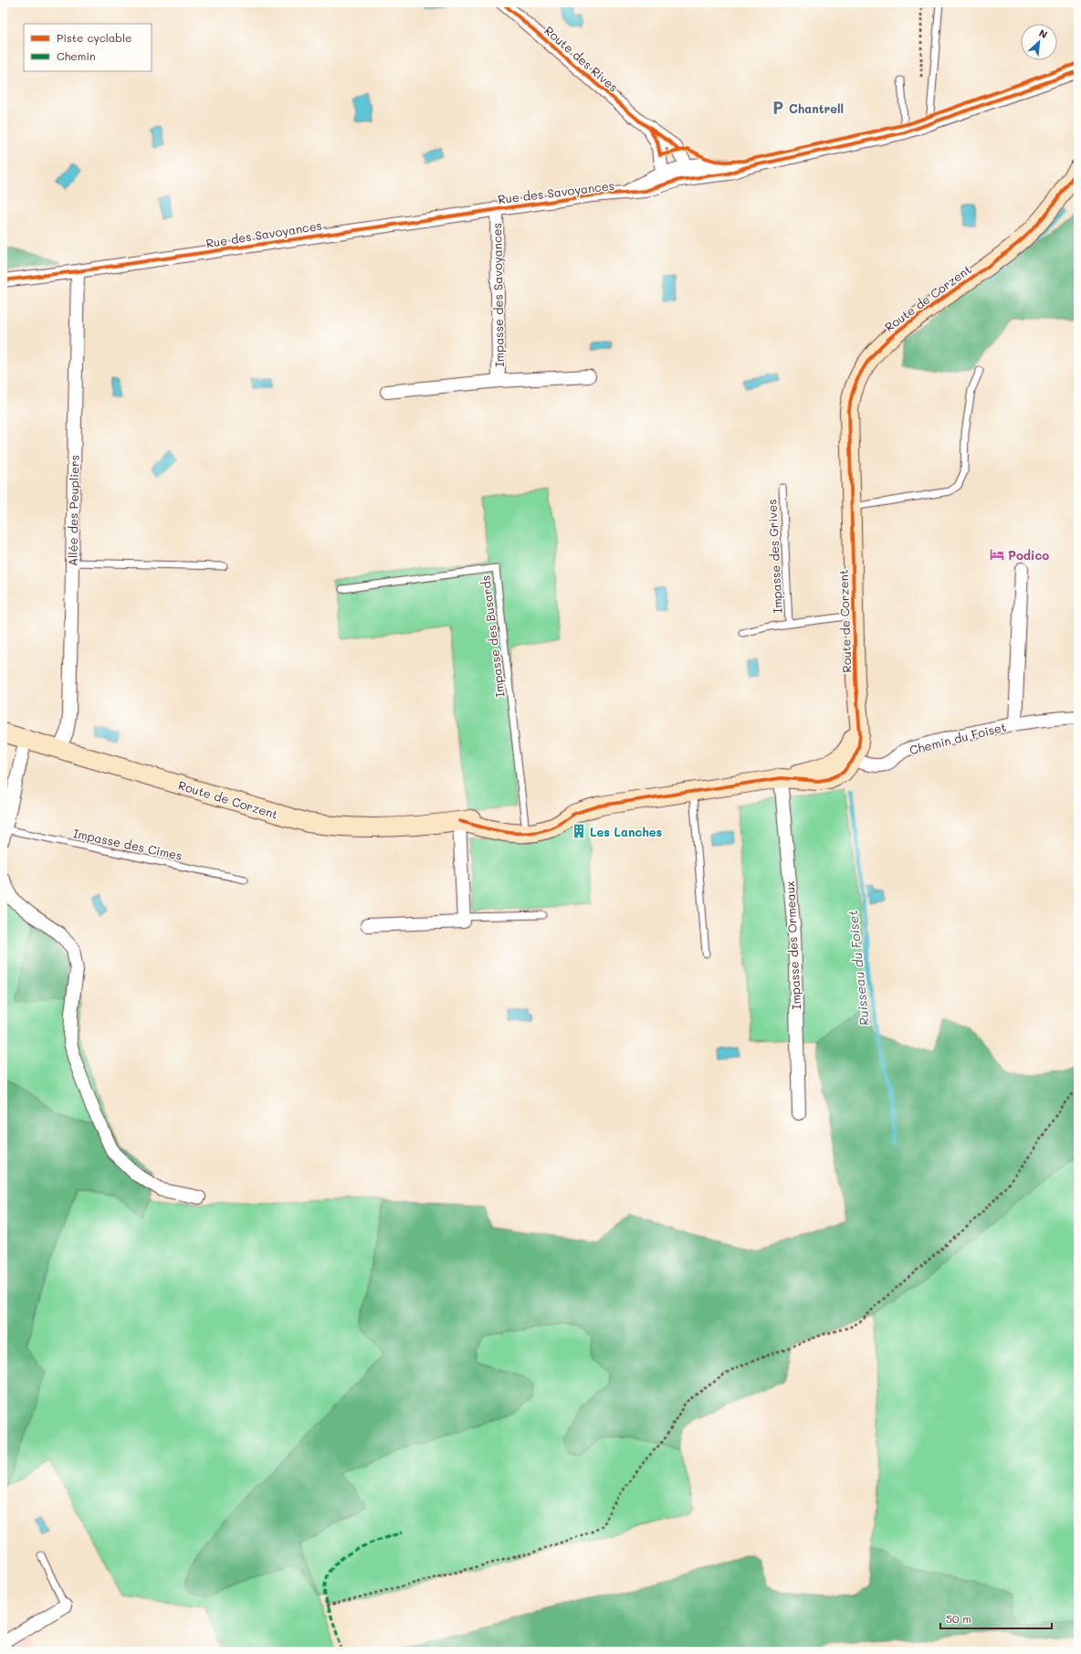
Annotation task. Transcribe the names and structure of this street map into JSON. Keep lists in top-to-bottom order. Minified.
{"streets":{"street":["Route des Rives","Rue des Savoyances","Impasse des Savoyances","Route de Corzent","Allée des Peupliers","Chemin du Foiset","Impasse des Ormeaux"],"lane":["Impasse des Grives","Impasse des Busards","Impasse des Cimes"]},"crossings":[["Route des Rives","Rue des Savoyances"],["Rue des Savoyances","Impasse des Savoyances"],["Rue des Savoyances","Allée des Peupliers"],["Route de Corzent","Allée des Peupliers"],["Route de Corzent","Impasse des Busards"],["Route de Corzent","Chemin du Foiset"],["Route de Corzent","Impasse des Ormeaux"]],"water":["Ruisseau du Foiset"],"places":{"parking":["Chantrell"],"hotel":["Podico"],"building":["Les Lanches"]},"legend":["Piste cyclable","Chemin"],"scale_bar":"50 m","north":"top right"}
